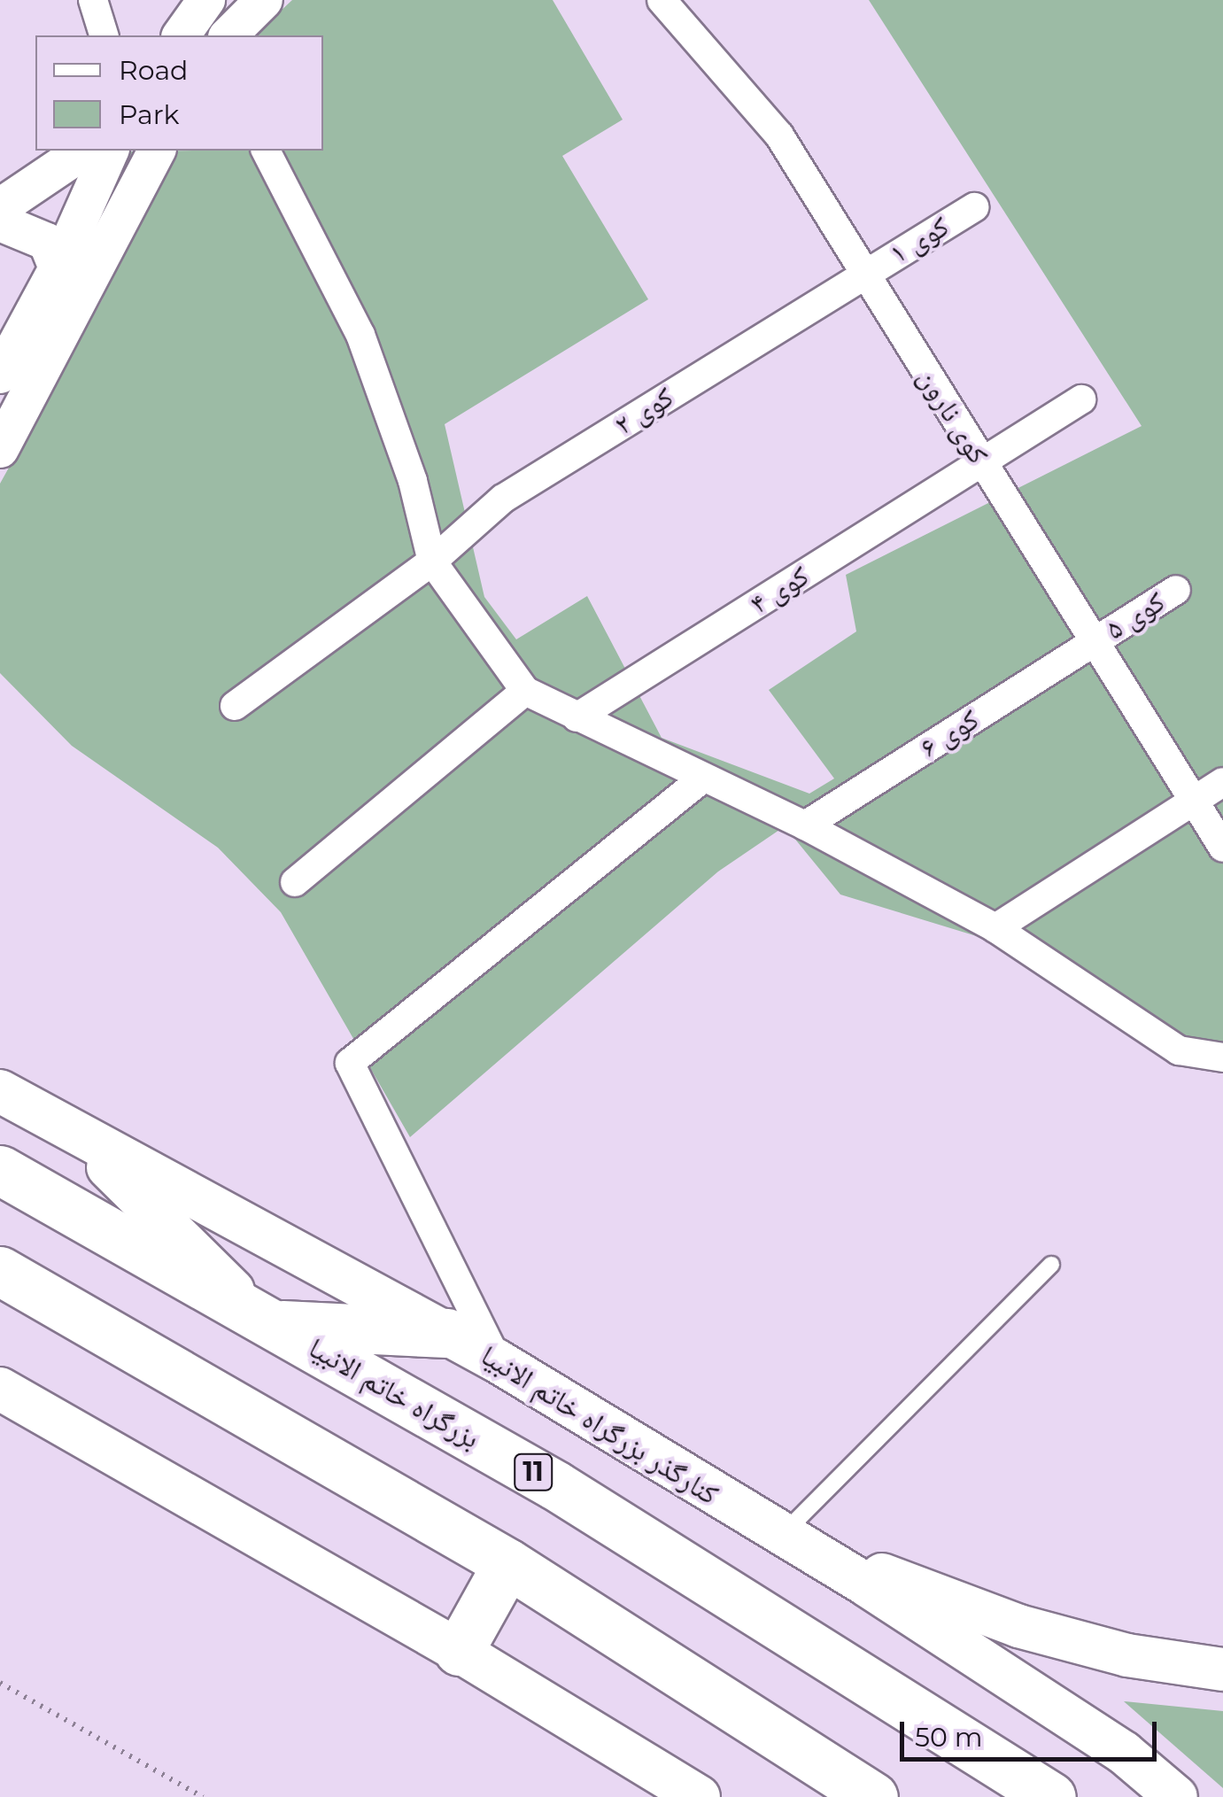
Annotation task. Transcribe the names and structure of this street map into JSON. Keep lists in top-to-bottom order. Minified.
{"streets":{"highway":["بزرگراه خاتم الانبیا","11"],"main road":["کنارگذر بزرگراه خاتم الانبیا"],"street":["کوی ۱","کوی ۲","کوی نارون","کوی ۴","کوی ۵","کوی ۶"]},"crossings":[["کوی ۱","کوی ۲"],["کوی ۱","کوی نارون"],["کوی ۲","کوی نارون"],["کوی نارون","کوی ۴"],["کوی نارون","کوی ۵"],["کوی نارون","کوی ۶"],["کوی ۵","کوی ۶"]],"legend":["Road","Park"],"scale_bar":"50 m"}
